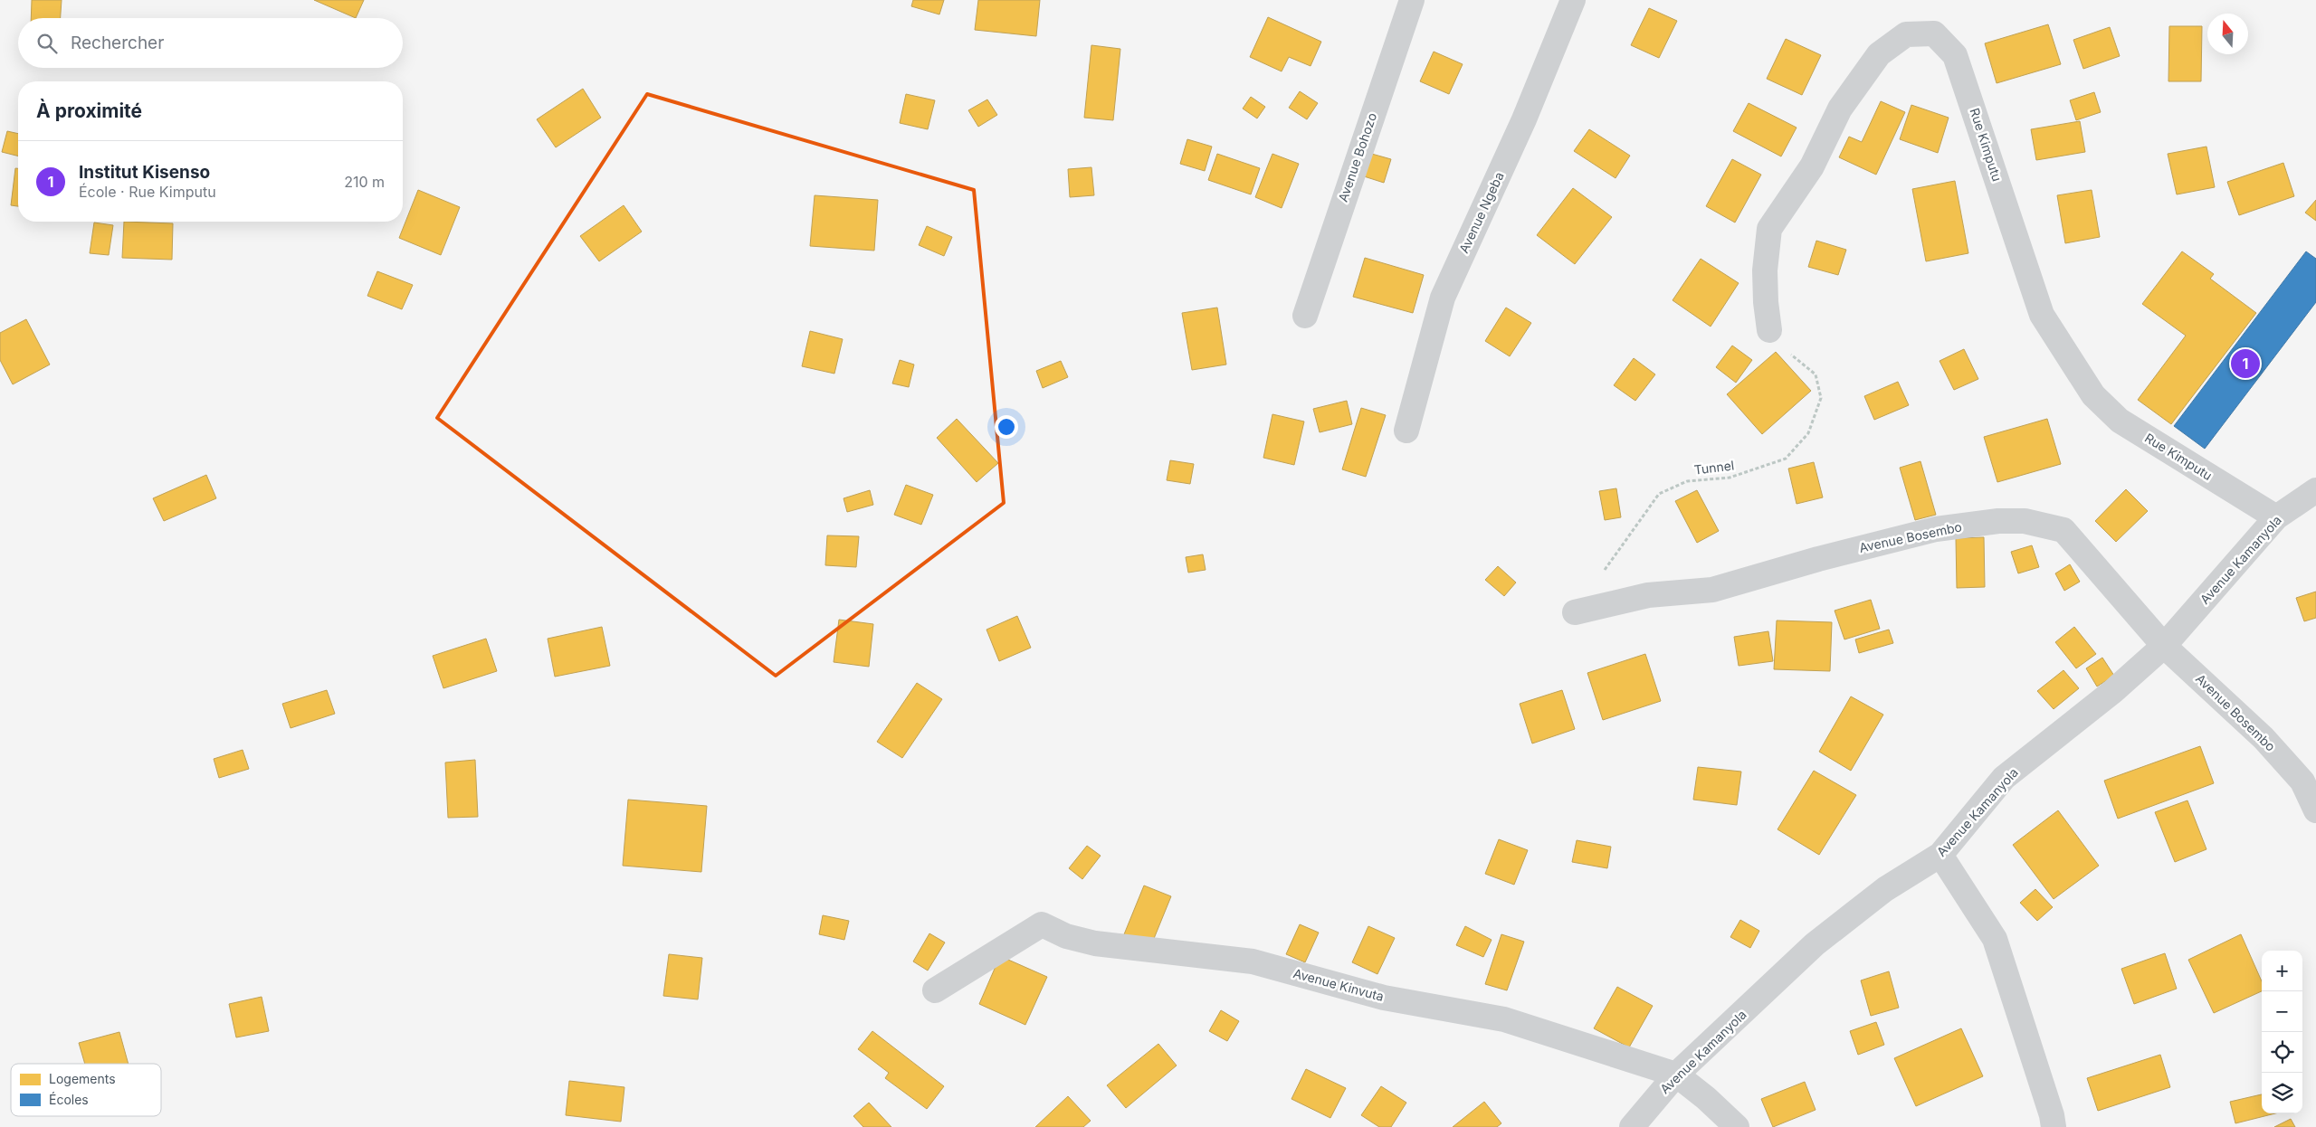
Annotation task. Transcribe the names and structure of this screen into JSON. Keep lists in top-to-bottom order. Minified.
{"streets":{"street":["Rue Kimputu","Avenue Bohozo","Avenue Ngeba","Avenue Bosembo","Avenue Kamanyola","Avenue Kinvuta"],"path":["Tunnel"]},"crossings":[["Rue Kimputu","Tunnel"],["Rue Kimputu","Avenue Kamanyola"],["Avenue Bosembo","Avenue Kamanyola"],["Avenue Kamanyola","Avenue Kinvuta"]],"legend":["Logements","Écoles"],"north":"top","page":{"search":"Rechercher","heading":"À proximité","list":[{"mark":"1","name":"Institut Kisenso","note":"École · Rue Kimputu","value":"210 m"}],"pins":"1","map_buttons":["+","−"]}}
